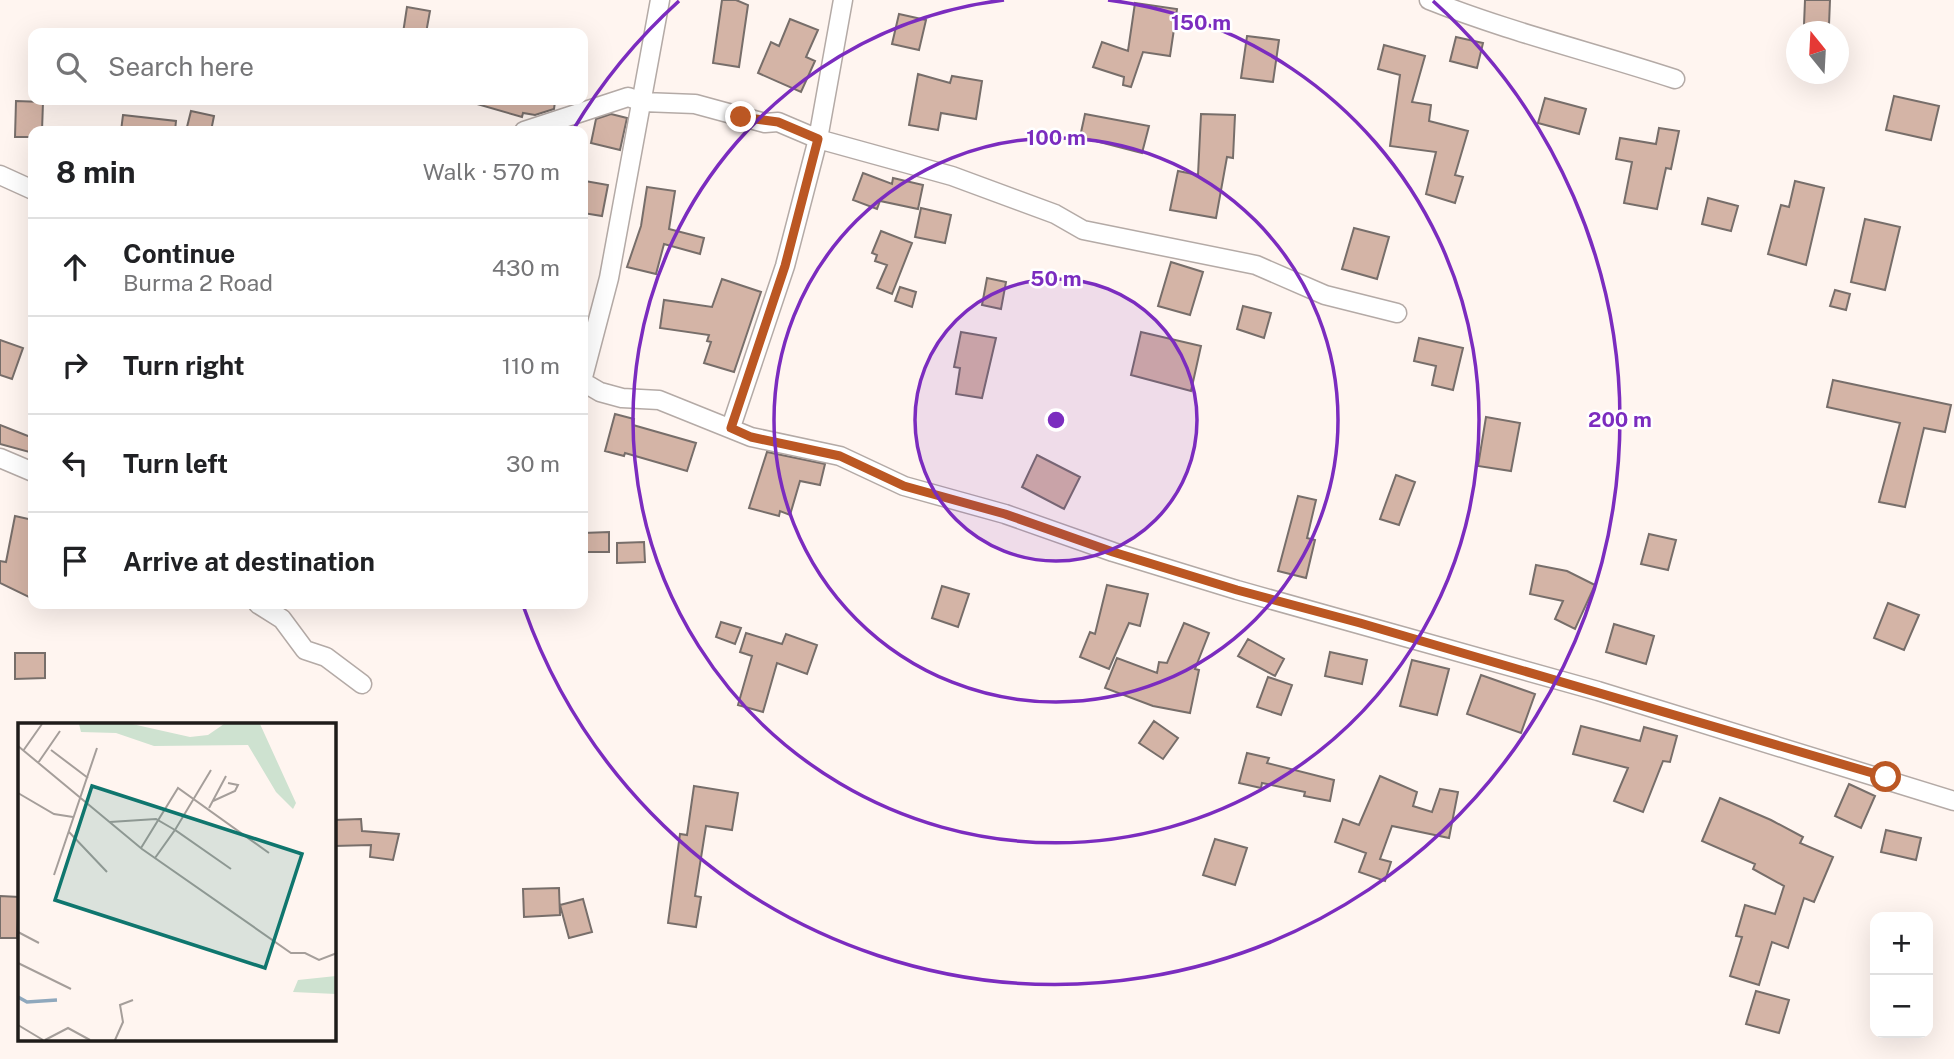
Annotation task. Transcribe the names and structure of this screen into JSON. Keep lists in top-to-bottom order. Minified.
{"north":"top","page":{"search":"Search here","heading":["8 min","Walk · 570 m"],"list":[["Continue","Burma 2 Road","430 m"],["Turn right","110 m"],["Turn left","30 m"],"Arrive at destination"],"map_buttons":["+","−"]},"rings":["150 m","100 m","50 m","200 m"]}
